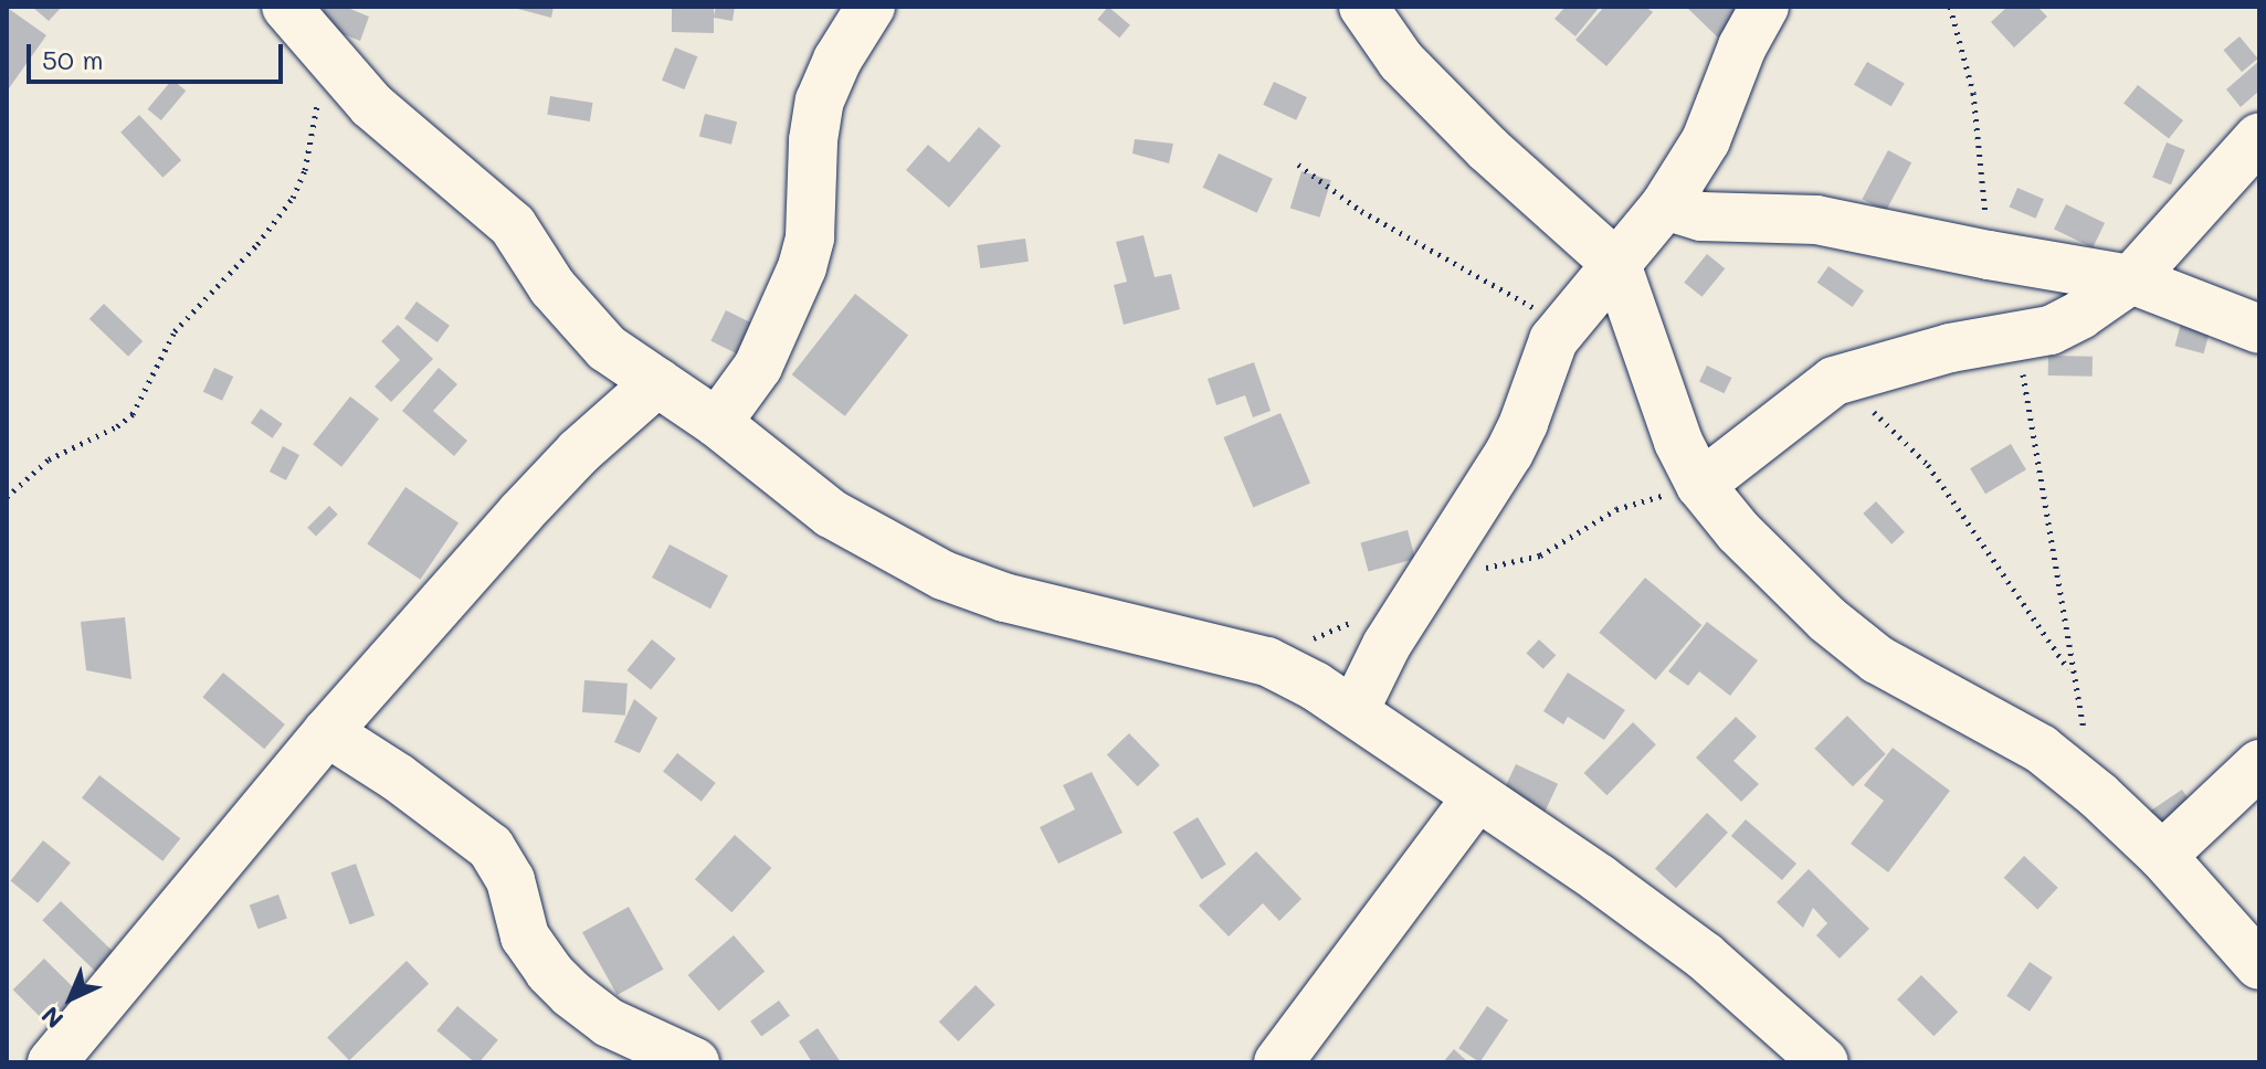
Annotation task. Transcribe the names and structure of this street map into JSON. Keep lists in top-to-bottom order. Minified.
{"scale_bar":"50 m","north":"bottom left"}
